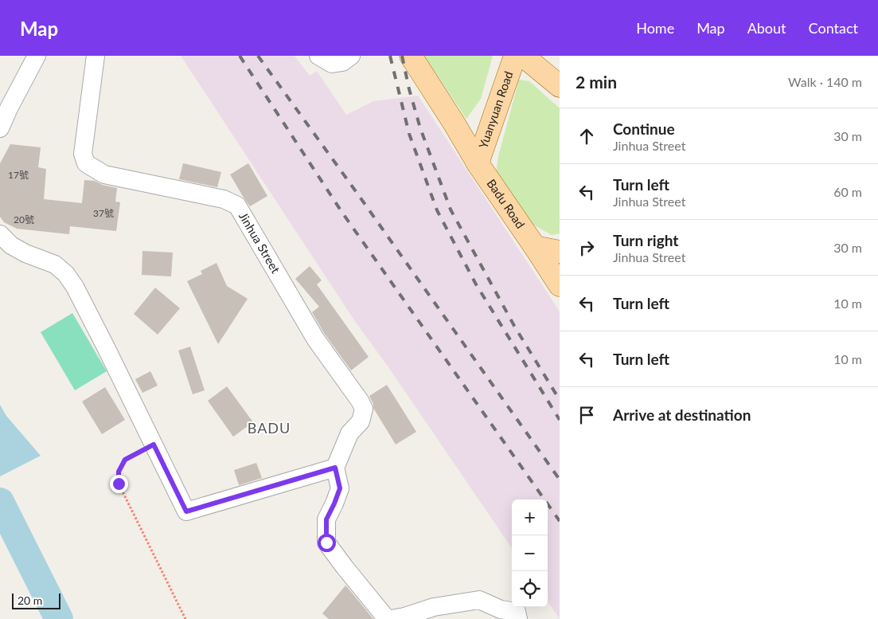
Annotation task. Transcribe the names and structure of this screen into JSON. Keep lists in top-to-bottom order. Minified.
{"streets":{"main road":["Yuanyuan Road","Badu Road"],"street":["Jinhua Street"]},"crossings":[["Yuanyuan Road","Badu Road"]],"districts":["BADU"],"house_numbers":["17號","37號","20號"],"scale_bar":"20 m","page":{"header":"Map","nav":["Home","Map","About","Contact"],"heading":["2 min","Walk · 140 m"],"list":[["Continue","Jinhua Street","30 m"],["Turn left","Jinhua Street","60 m"],["Turn right","Jinhua Street","30 m"],["Turn left","10 m"],["Turn left","10 m"],"Arrive at destination"],"map_buttons":["+","−"],"scale":"20 m"}}
